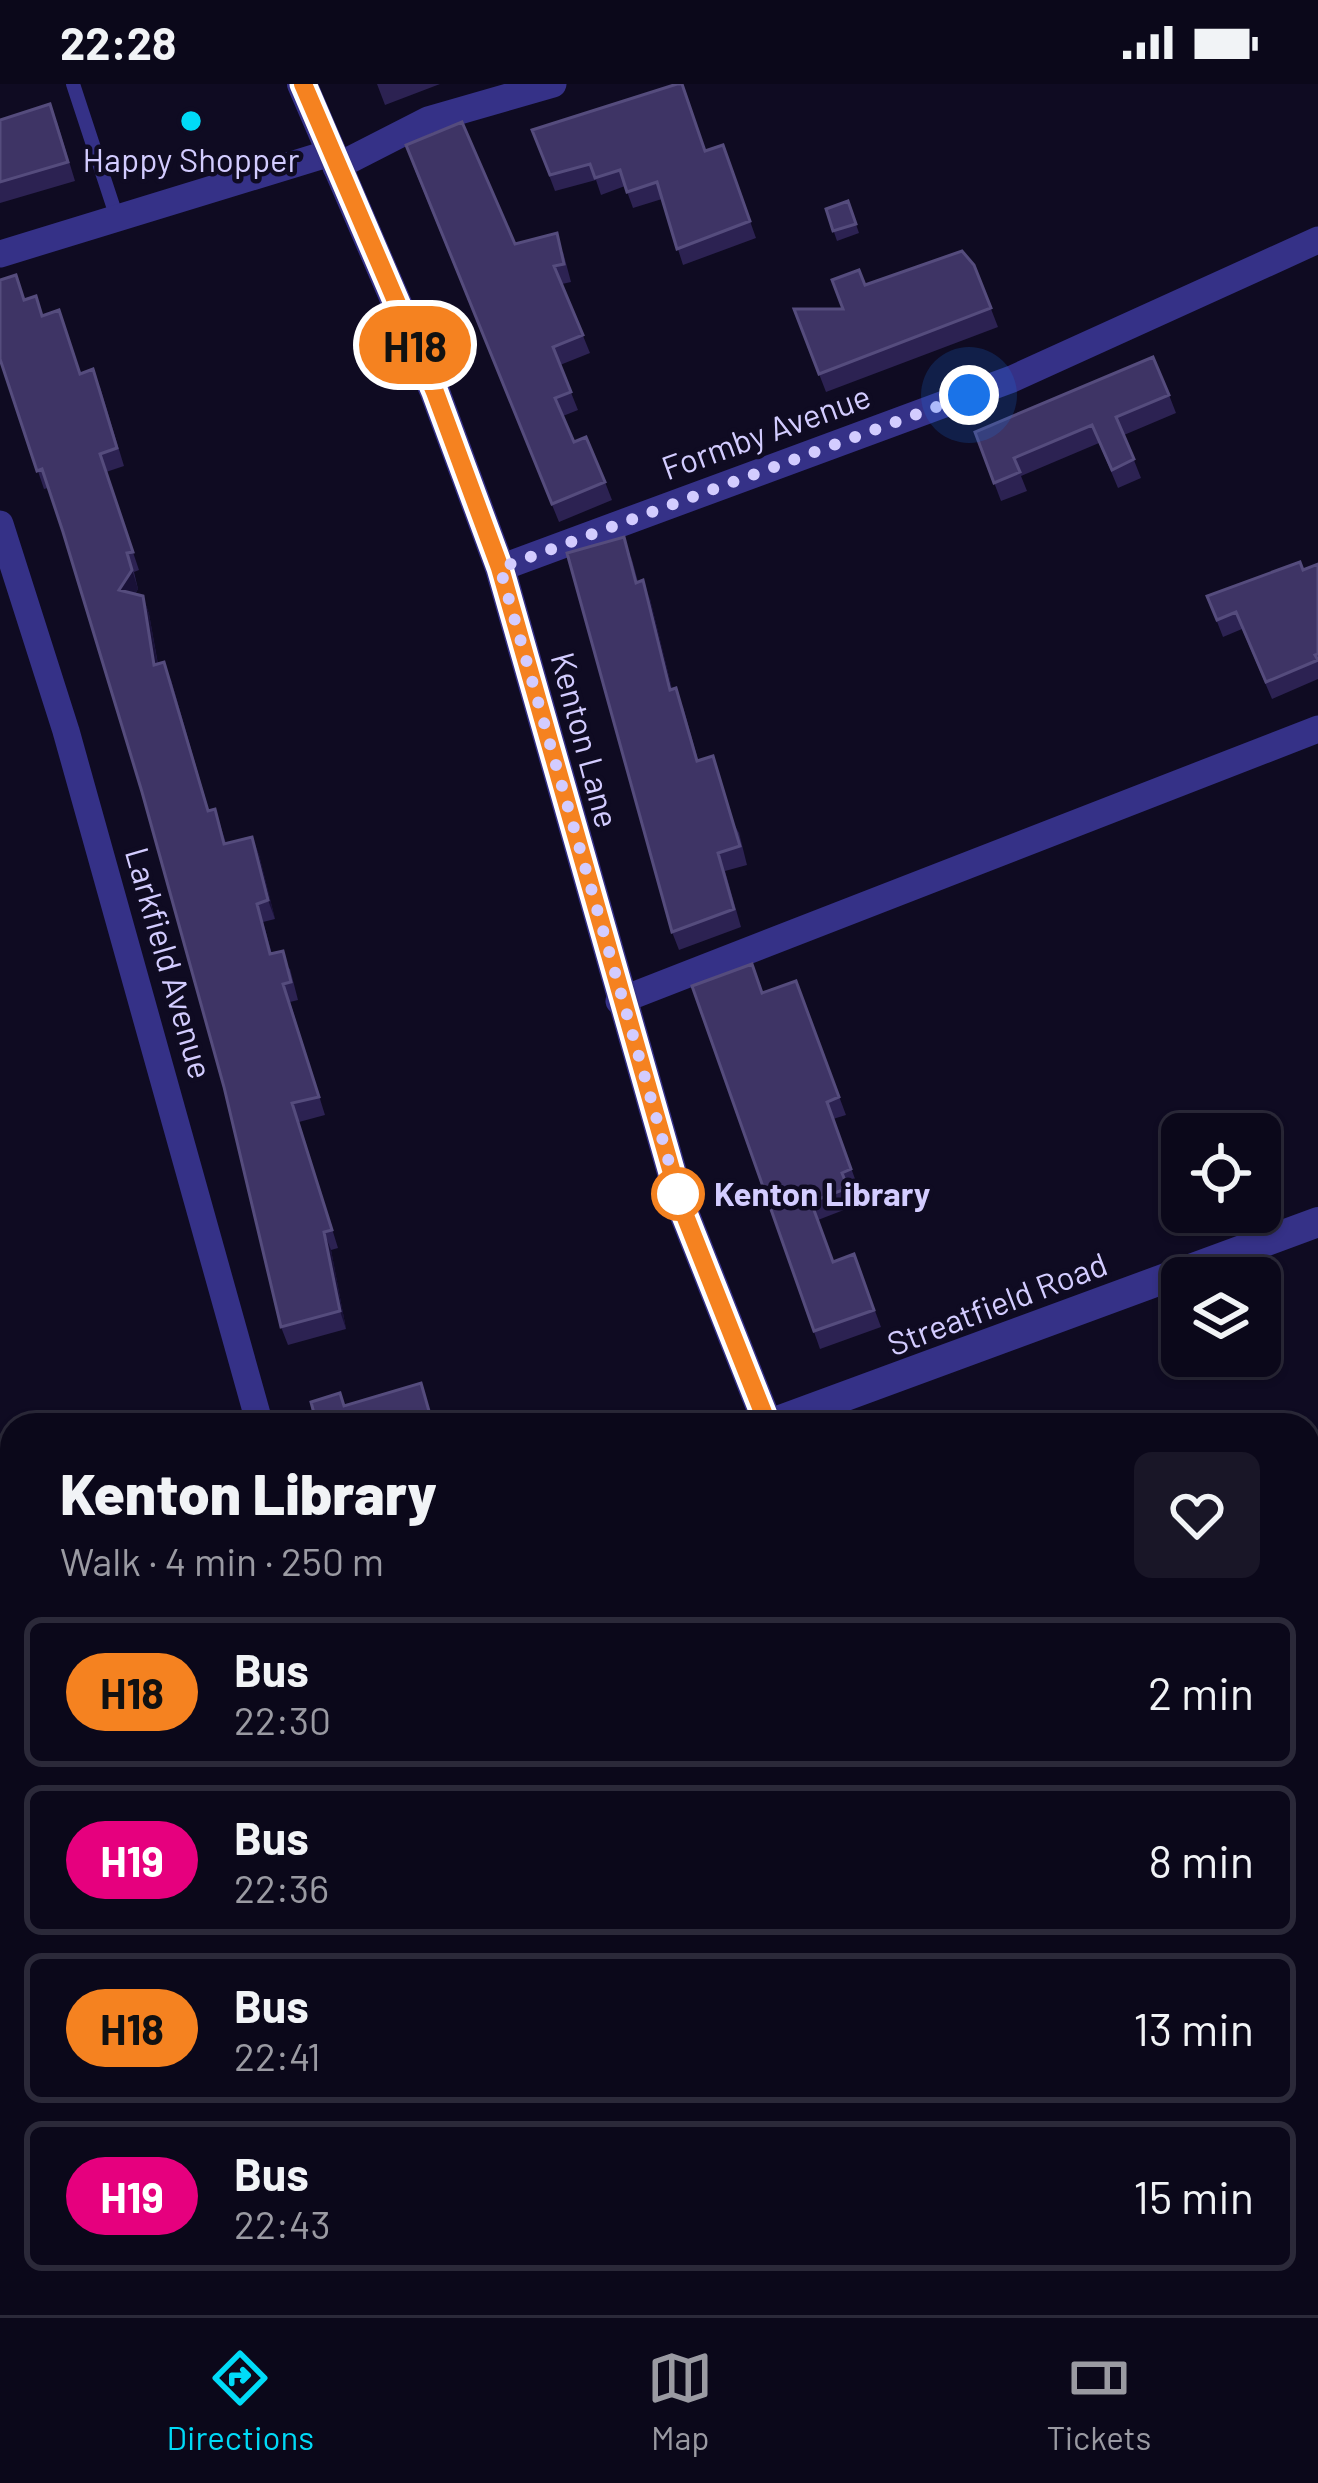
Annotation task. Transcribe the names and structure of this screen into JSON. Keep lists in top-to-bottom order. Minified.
{"streets":{"street":["Formby Avenue","Kenton Lane","Larkfield Avenue","Streatfield Road"]},"crossings":[["Formby Avenue","Kenton Lane"]],"places":["Happy Shopper","Kenton Library"],"lines":["bus line H18"],"page":{"status":"22:28","on_map":"H18","heading":["Kenton Library","Walk · 4 min · 250 m"],"list":[{"mark":"H18","name":"Bus","note":"22:30","value":"2 min"},{"mark":"H19","name":"Bus","note":"22:36","value":"8 min"},{"mark":"H18","name":"Bus","note":"22:41","value":"13 min"},{"mark":"H19","name":"Bus","note":"22:43","value":"15 min"}],"tabs":["Directions","Map","Tickets"]}}
